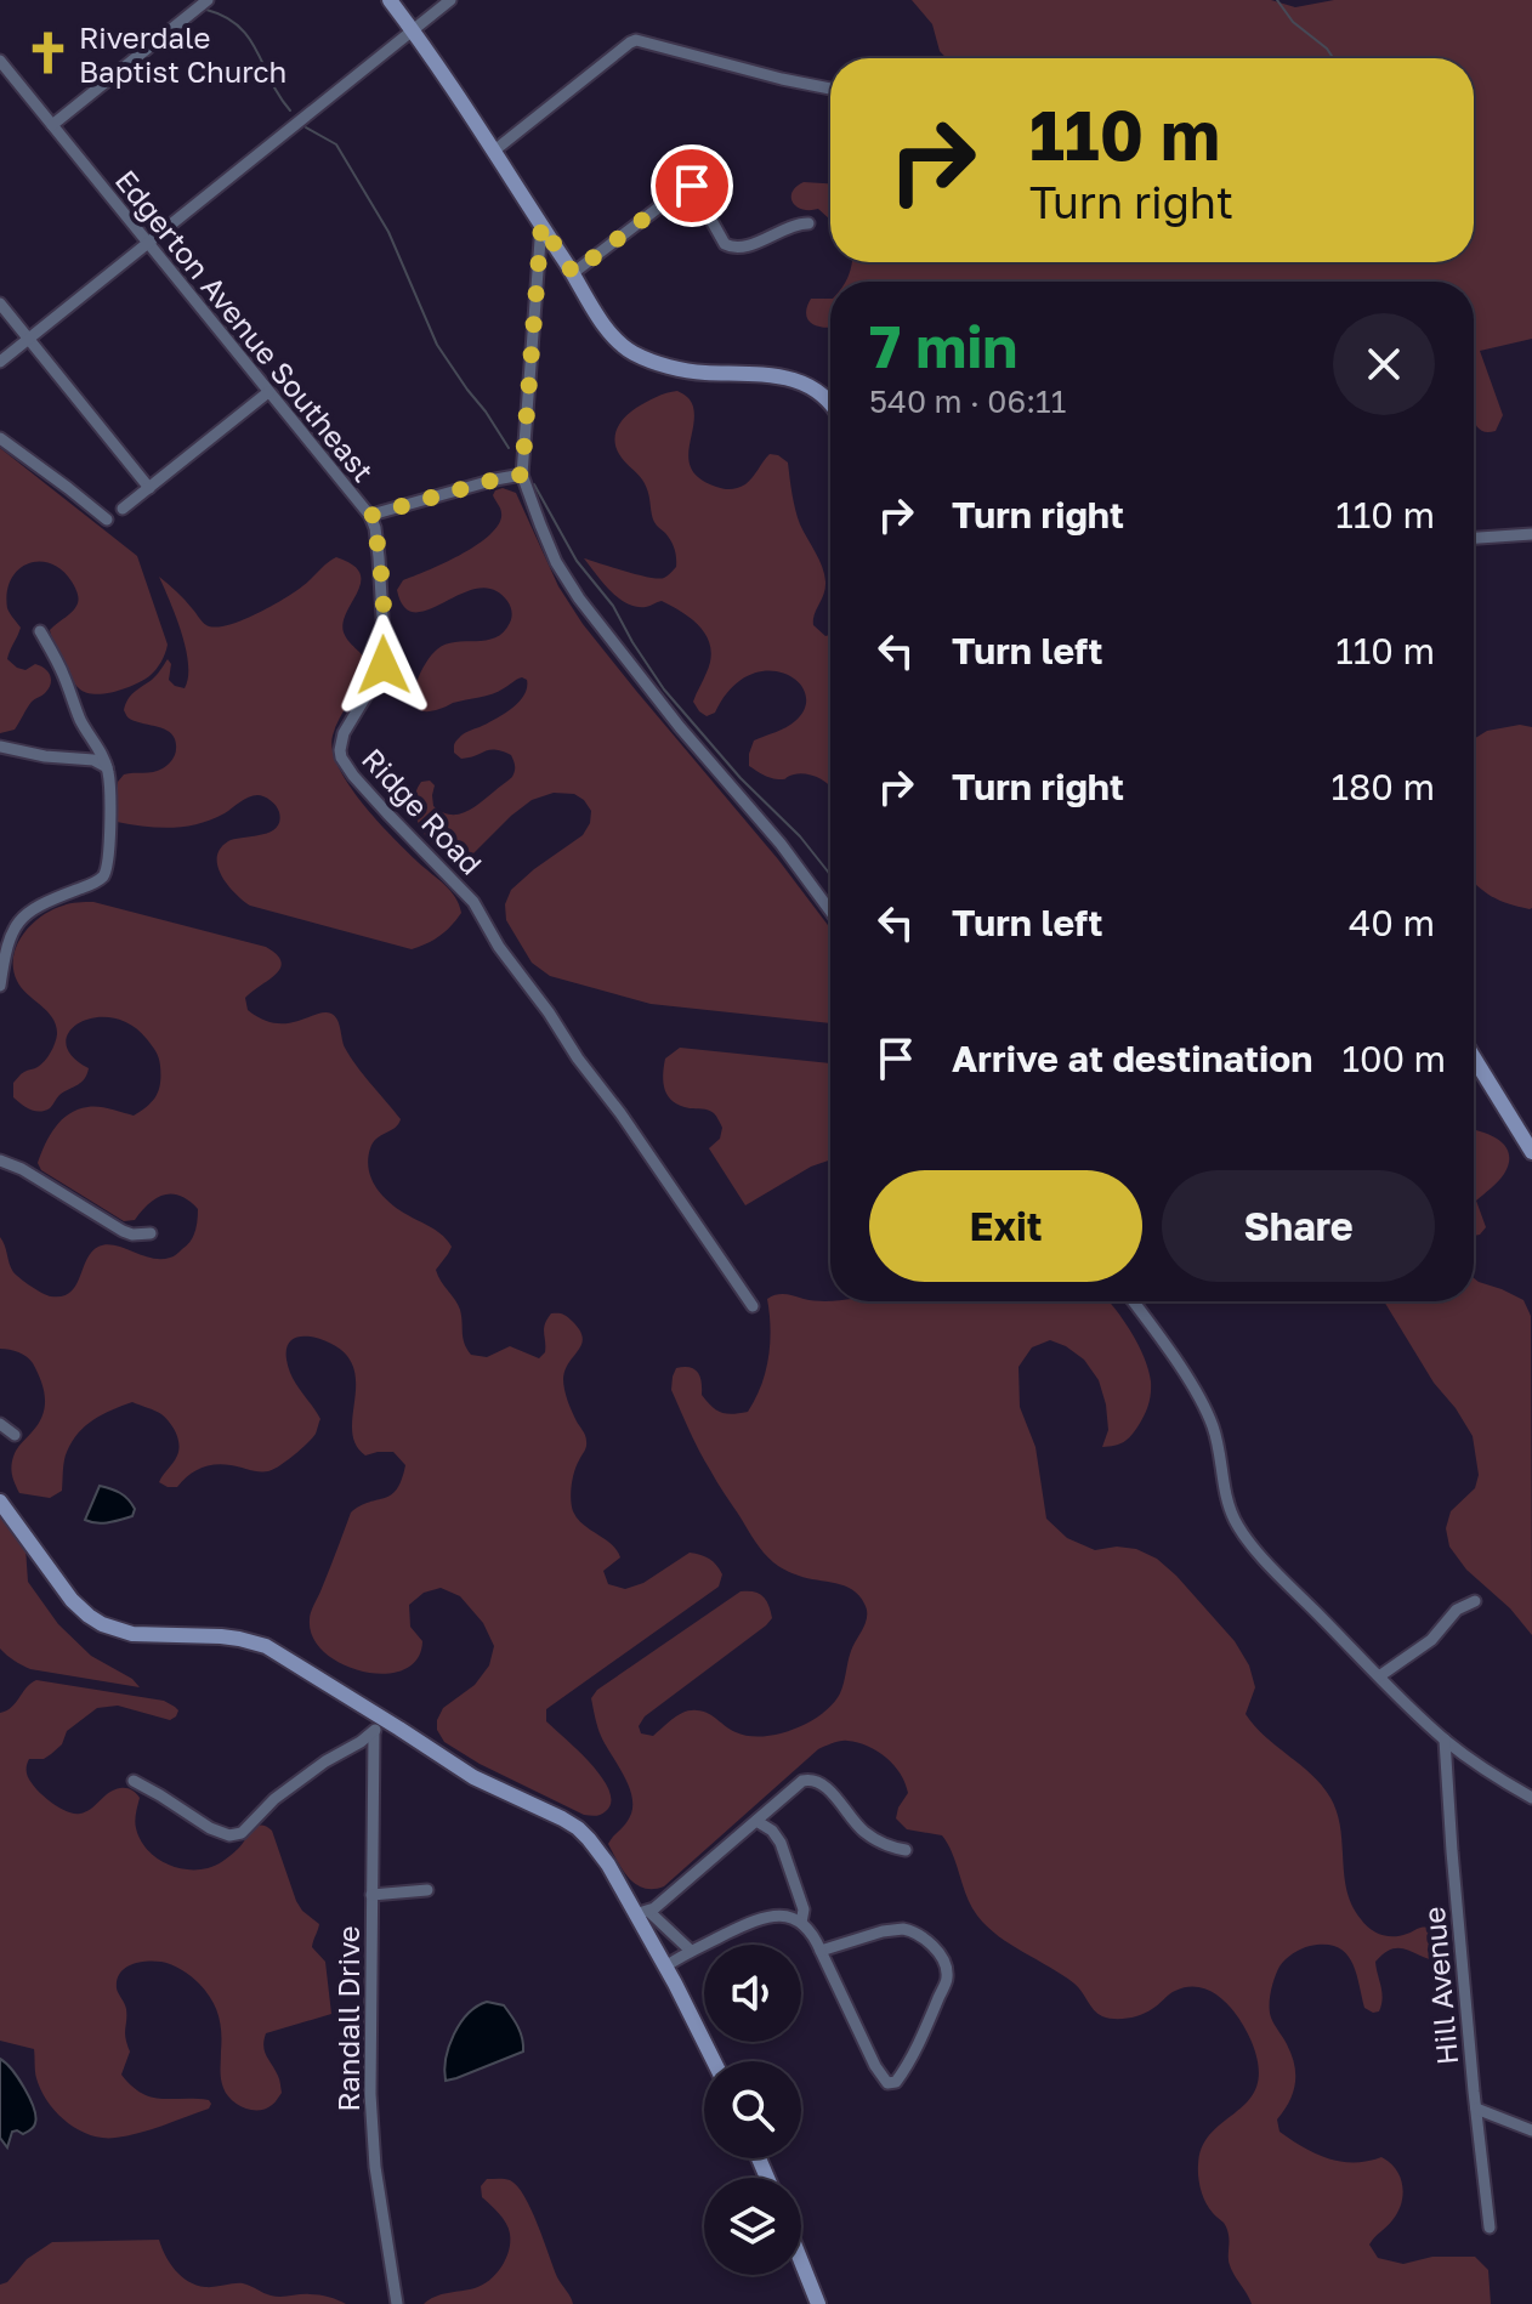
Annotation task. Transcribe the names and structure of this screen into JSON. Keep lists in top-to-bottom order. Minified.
{"streets":{"street":["Edgerton Avenue Southeast","Ridge Road","Hill Avenue","Randall Drive"]},"crossings":[["Edgerton Avenue Southeast","Ridge Road"]],"places":{"church":["Riverdale Baptist Church"]},"page":{"turn":["110 m","Turn right"],"heading":["7 min","540 m · 06:11"],"list":[{"name":"Turn right","value":"110 m"},{"name":"Turn left","value":"110 m"},{"name":"Turn right","value":"180 m"},{"name":"Turn left","value":"40 m"},{"name":"Arrive at destination","value":"100 m"}],"buttons":["Exit","Share"]}}
